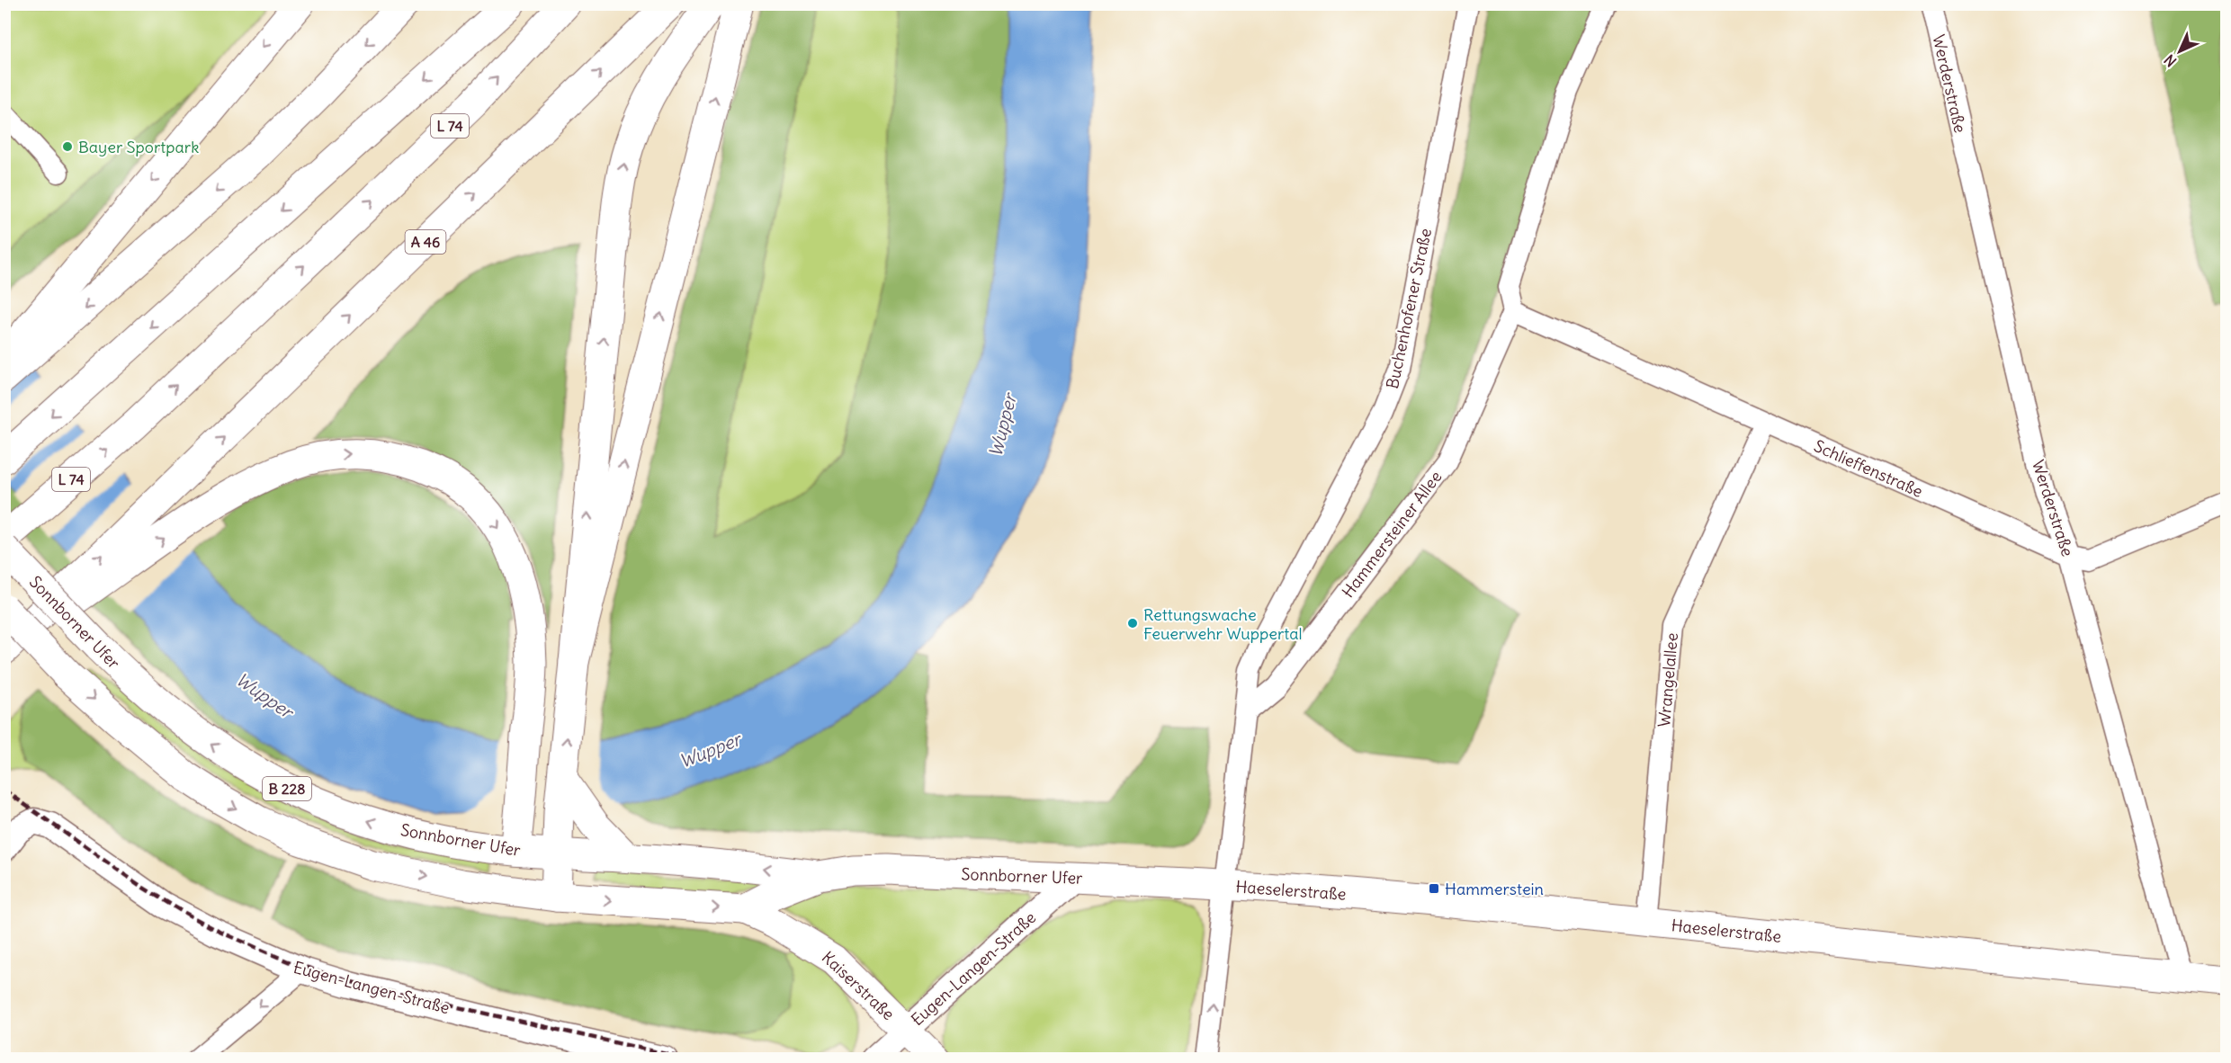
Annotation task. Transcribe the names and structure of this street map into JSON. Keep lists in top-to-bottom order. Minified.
{"streets":{"main road":["L 74","A 46","Sonnborner Ufer","B 228","Haeselerstraße","Kaiserstraße"],"street":["Werderstraße","Buchenhofener Straße","Schlieffenstraße","Hammersteiner Allee","Wrangelallee","Eugen-Langen-Straße"]},"crossings":[["Werderstraße","Schlieffenstraße"],["Werderstraße","Haeselerstraße"],["L 74","Sonnborner Ufer"],["Buchenhofener Straße","Hammersteiner Allee"],["Schlieffenstraße","Hammersteiner Allee"],["Schlieffenstraße","Wrangelallee"],["Sonnborner Ufer","B 228"],["Sonnborner Ufer","Haeselerstraße"],["Sonnborner Ufer","Eugen-Langen-Straße"],["Sonnborner Ufer","Kaiserstraße"],["Wrangelallee","Haeselerstraße"],["B 228","Kaiserstraße"],["Eugen-Langen-Straße","Kaiserstraße"]],"water":["Wupper"],"places":{"other":["Bayer Sportpark","Rettungswache Feuerwehr Wuppertal"],"transit":["Hammerstein"]},"north":"bottom left"}
